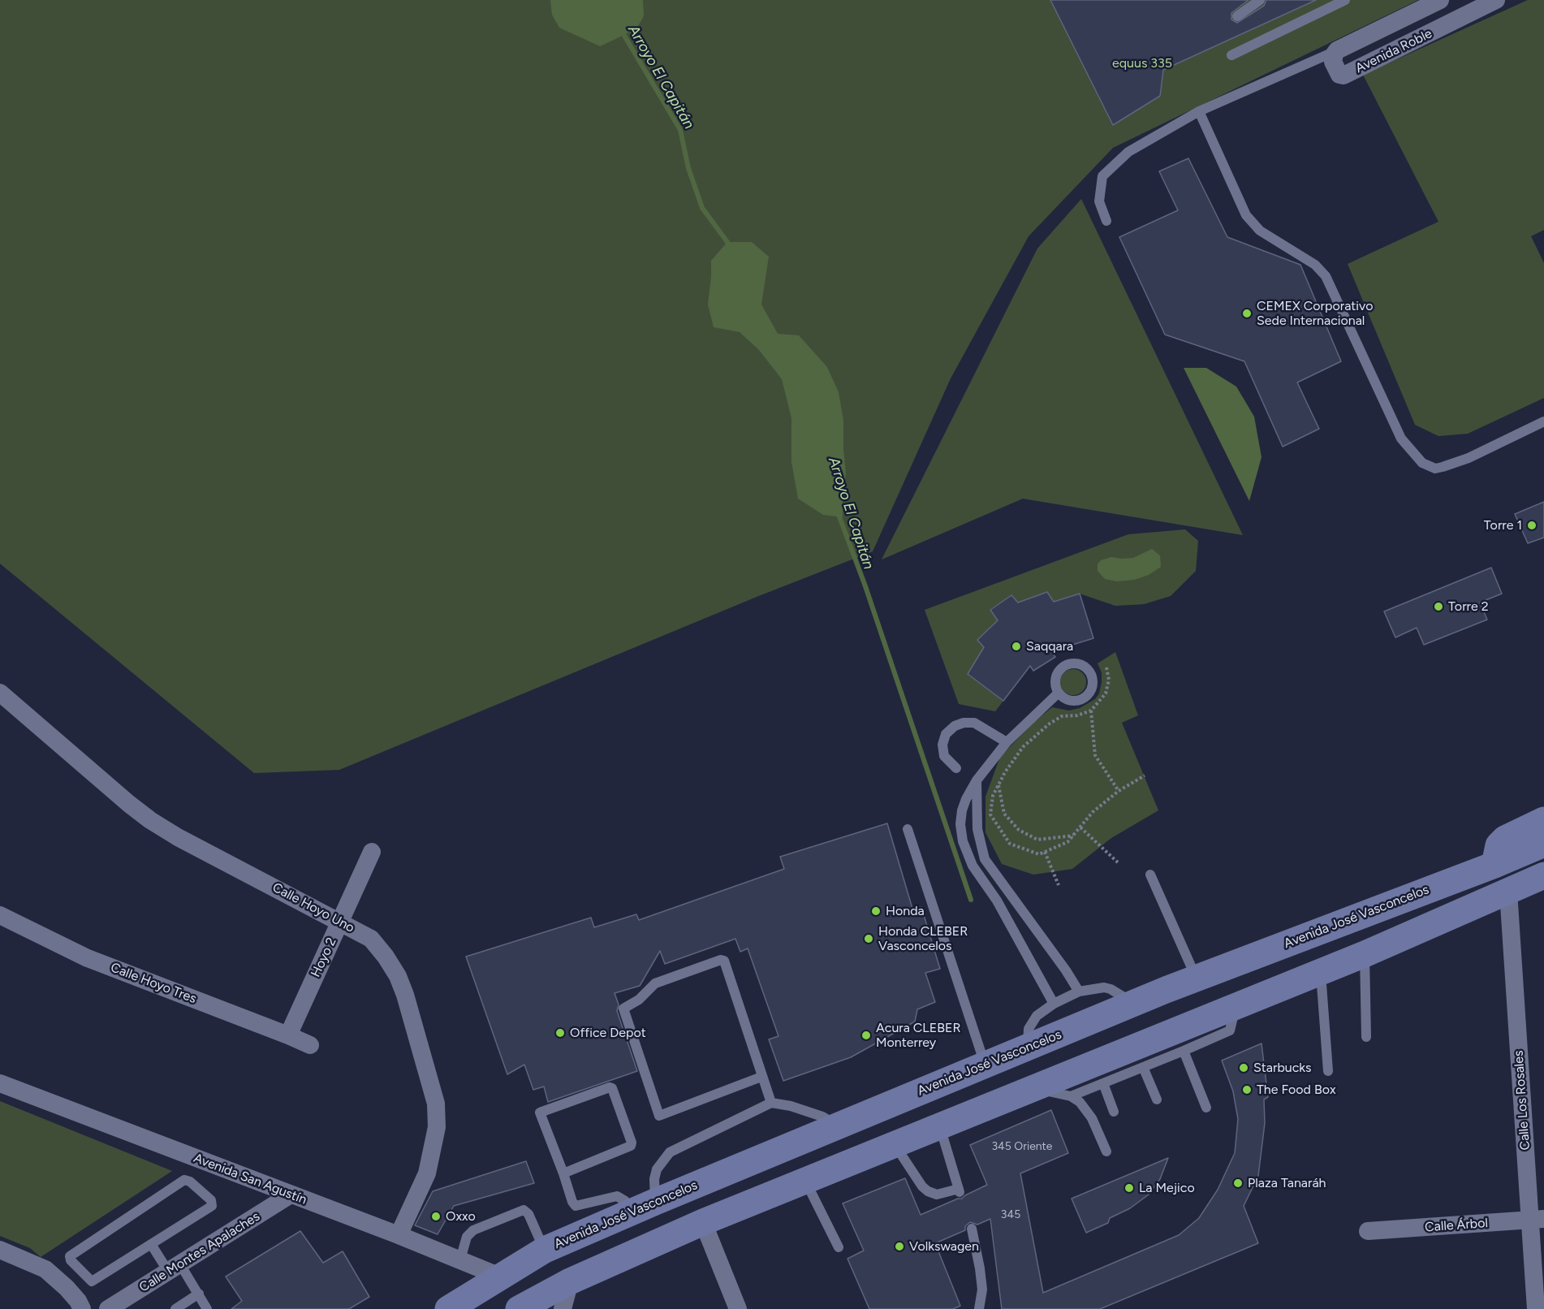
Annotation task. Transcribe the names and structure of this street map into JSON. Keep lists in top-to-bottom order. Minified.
{"streets":{"main road":["Avenida José Vasconcelos"],"street":["Avenida Roble","Calle Hoyo Uno","Hoyo 2","Calle Hoyo Tres","Calle Los Rosales","Avenida San Agustín","Calle Árbol","Calle Montes Apalaches"]},"crossings":[["Calle Hoyo Uno","Hoyo 2"],["Calle Hoyo Uno","Avenida San Agustín"],["Avenida José Vasconcelos","Avenida San Agustín"],["Hoyo 2","Calle Hoyo Tres"],["Calle Los Rosales","Calle Árbol"],["Avenida San Agustín","Calle Montes Apalaches"]],"water":["Arroyo El Capitán"],"parks":["equus 335"],"places":["CEMEX Corporativo Sede Internacional","Torre 1","Torre 2","Saqqara","Honda","Honda CLEBER Vasconcelos","Office Depot","Acura CLEBER Monterrey","Starbucks","The Food Box","Plaza Tanaráh","La Mejico","Oxxo","Volkswagen"],"house_numbers":["345 Oriente","345"]}
